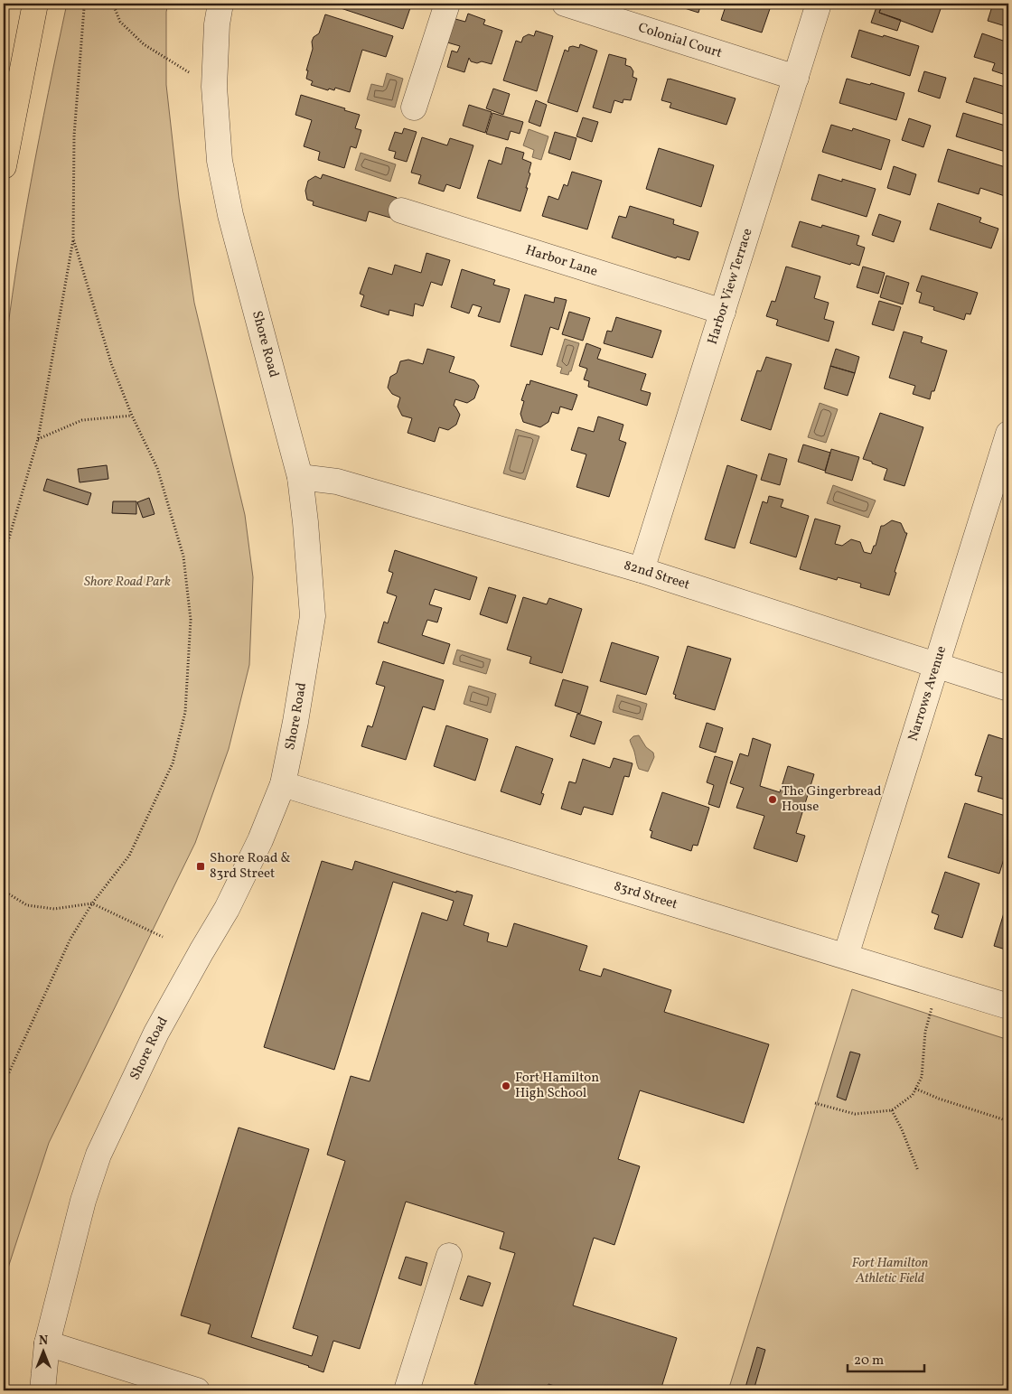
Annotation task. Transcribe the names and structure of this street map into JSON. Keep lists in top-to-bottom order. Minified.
{"streets":{"street":["Colonial Court","Harbor Lane","Harbor View Terrace","Shore Road","82nd Street","Narrows Avenue","83rd Street"]},"crossings":[["Colonial Court","Harbor View Terrace"],["Harbor Lane","Harbor View Terrace"],["Harbor View Terrace","82nd Street"],["Shore Road","82nd Street"],["Shore Road","83rd Street"],["82nd Street","Narrows Avenue"],["Narrows Avenue","83rd Street"]],"parks":["Shore Road Park","Fort Hamilton Athletic Field"],"places":{"other":["The Gingerbread House","Fort Hamilton High School"],"transit":["Shore Road & 83rd Street"]},"scale_bar":"20 m","north":"top"}
